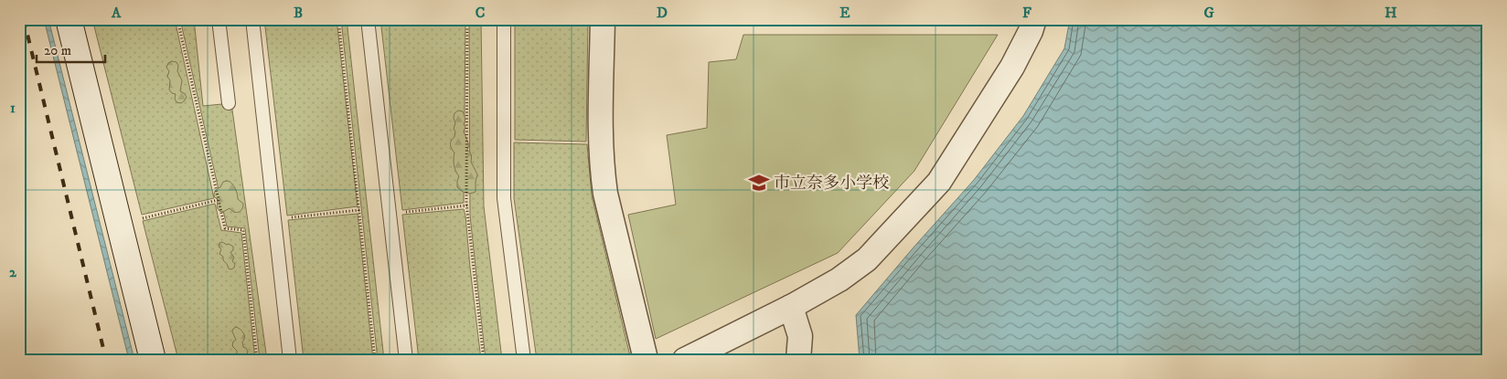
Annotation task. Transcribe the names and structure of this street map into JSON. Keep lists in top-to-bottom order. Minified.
{"places":{"school or university":["市立奈多小学校"]},"scale_bar":"20 m","grid":{"columns":["A","B","C","D","E","F","G","H"],"rows":["1","2"]}}
